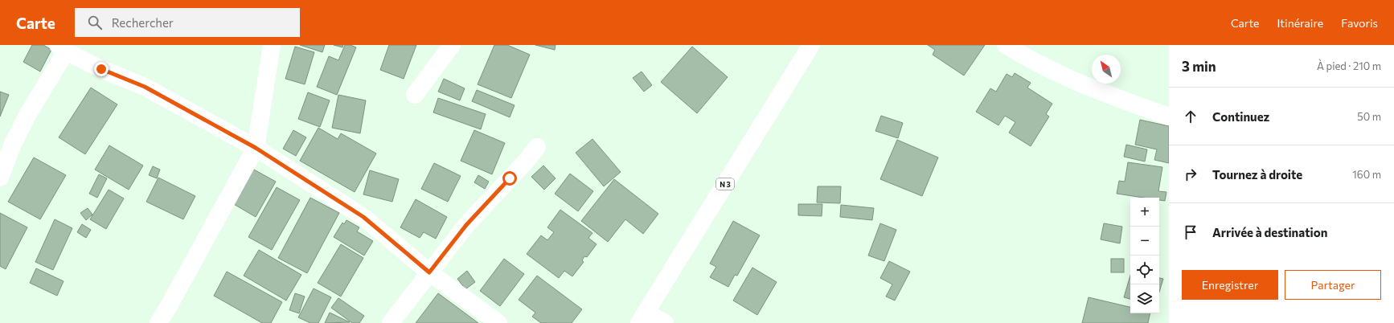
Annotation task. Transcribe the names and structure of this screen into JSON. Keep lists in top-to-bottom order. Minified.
{"streets":{"main road":["N 3"]},"north":"top left","page":{"header":"Carte","search":"Rechercher","nav":["Carte","Itinéraire","Favoris"],"heading":["3 min","À pied · 210 m"],"list":[["Continuez","50 m"],["Tournez à droite","160 m"],"Arrivée à destination"],"map_buttons":["+","−"],"buttons":["Enregistrer","Partager"]}}
